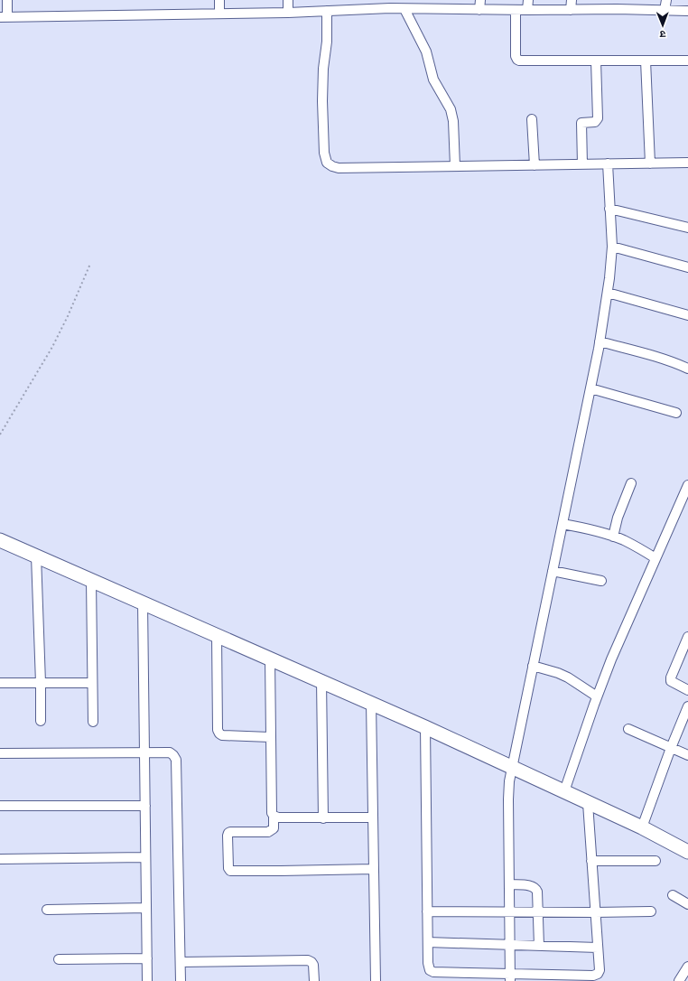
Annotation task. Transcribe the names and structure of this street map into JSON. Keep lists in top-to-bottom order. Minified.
{"north":"bottom"}
